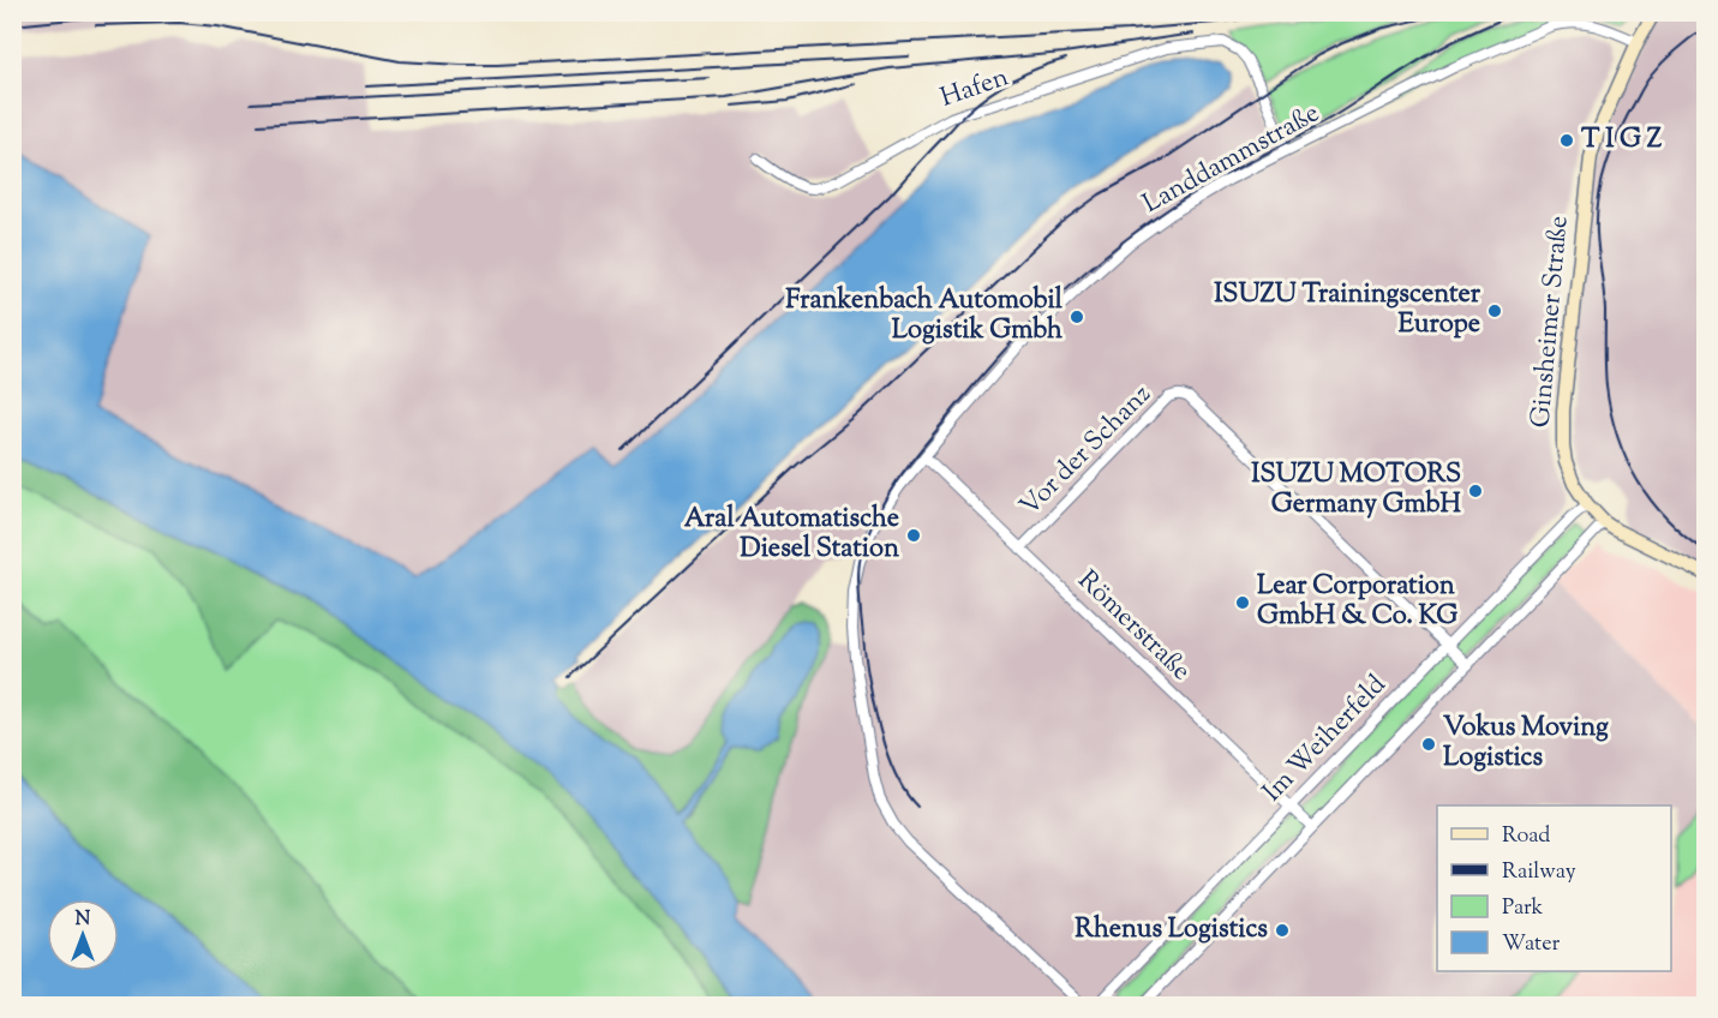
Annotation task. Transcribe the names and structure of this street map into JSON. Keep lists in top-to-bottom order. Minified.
{"streets":{"main road":["Ginsheimer Straße"],"street":["Hafen","Landdammstraße","Vor der Schanz","Römerstraße","Im Weiherfeld"]},"crossings":[["Hafen","Landdammstraße"],["Landdammstraße","Ginsheimer Straße"],["Landdammstraße","Römerstraße"],["Ginsheimer Straße","Im Weiherfeld"],["Vor der Schanz","Römerstraße"],["Vor der Schanz","Im Weiherfeld"],["Römerstraße","Im Weiherfeld"]],"places":["T I G Z","ISUZU Trainingscenter Europe","Frankenbach Automobil Logistik Gmbh","ISUZU MOTORS Germany GmbH","Aral Automatische Diesel Station","Lear Corporation GmbH & Co. KG","Vokus Moving Logistics","Rhenus Logistics"],"legend":["Road","Railway","Park","Water"],"north":"top"}
